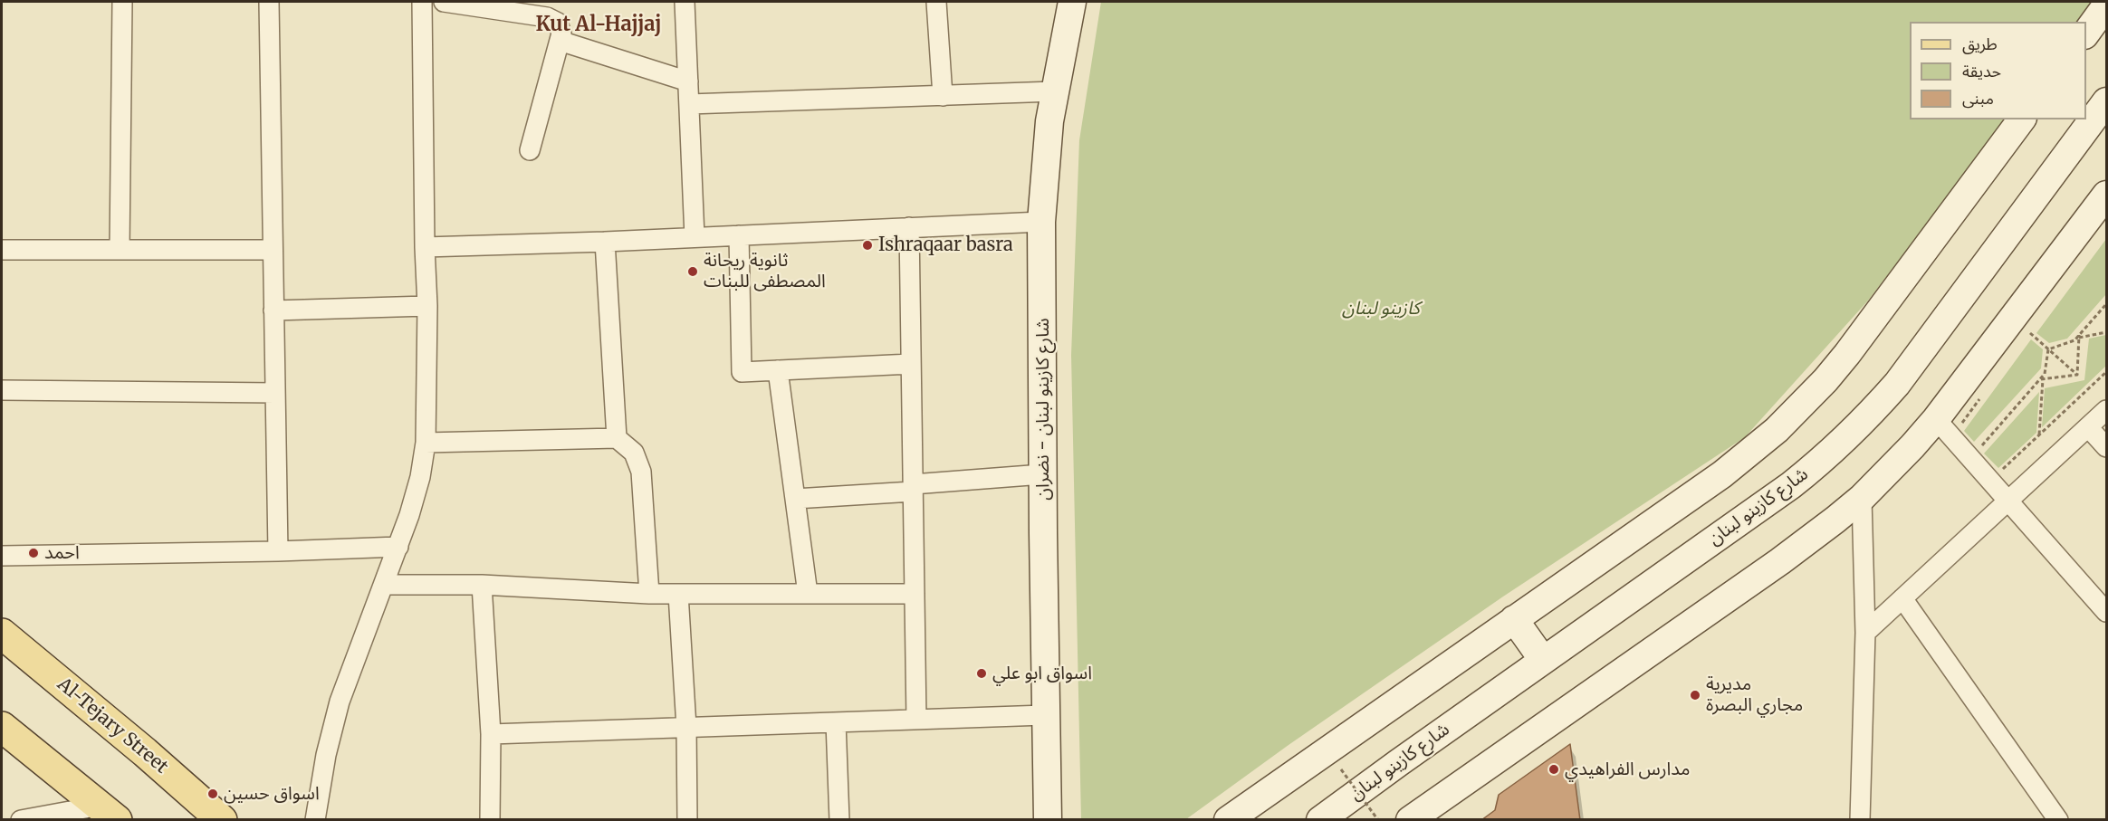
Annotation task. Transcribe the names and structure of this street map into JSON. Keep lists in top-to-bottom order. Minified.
{"streets":{"main road":["شارع كازينو لبنان - نضران","شارع كازينو لبنان","Al-Tejary Street"]},"districts":["Kut Al-Hajjaj"],"parks":["كازينو لبنان"],"places":["Ishraqaar basra","ثانوية ريحانة المصطفى للبنات","احمد","اسواق ابو علي","مديرية مجاري البصرة","مدارس الفراهيدي","اسواق حسين"],"legend":["طريق","حديقة","مبنى"]}
